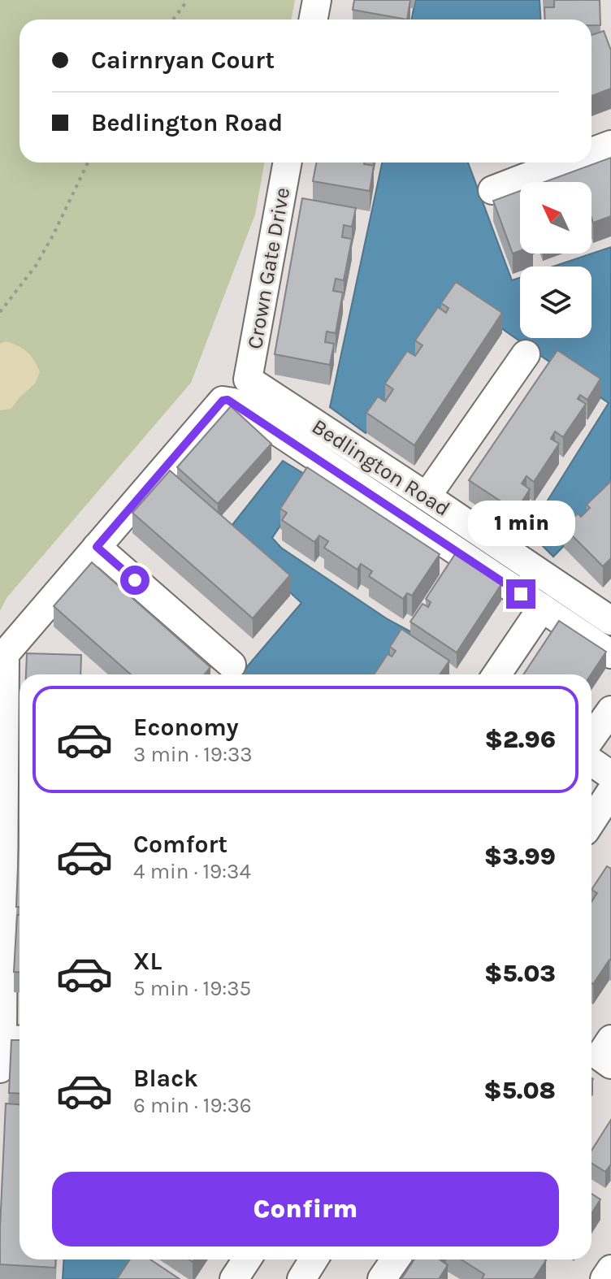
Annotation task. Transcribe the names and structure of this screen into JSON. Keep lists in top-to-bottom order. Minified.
{"streets":{"street":["Crown Gate Drive","Bedlington Road"]},"crossings":[["Crown Gate Drive","Bedlington Road"]],"north":"top left","page":{"banner":["Cairnryan Court","Bedlington Road"],"bubble":"1 min","list":[{"name":"Economy","note":"3 min · 19:33","value":"$2.96"},{"name":"Comfort","note":"4 min · 19:34","value":"$3.99"},{"name":"XL","note":"5 min · 19:35","value":"$5.03"},{"name":"Black","note":"6 min · 19:36","value":"$5.08"}],"buttons":"Confirm"}}
